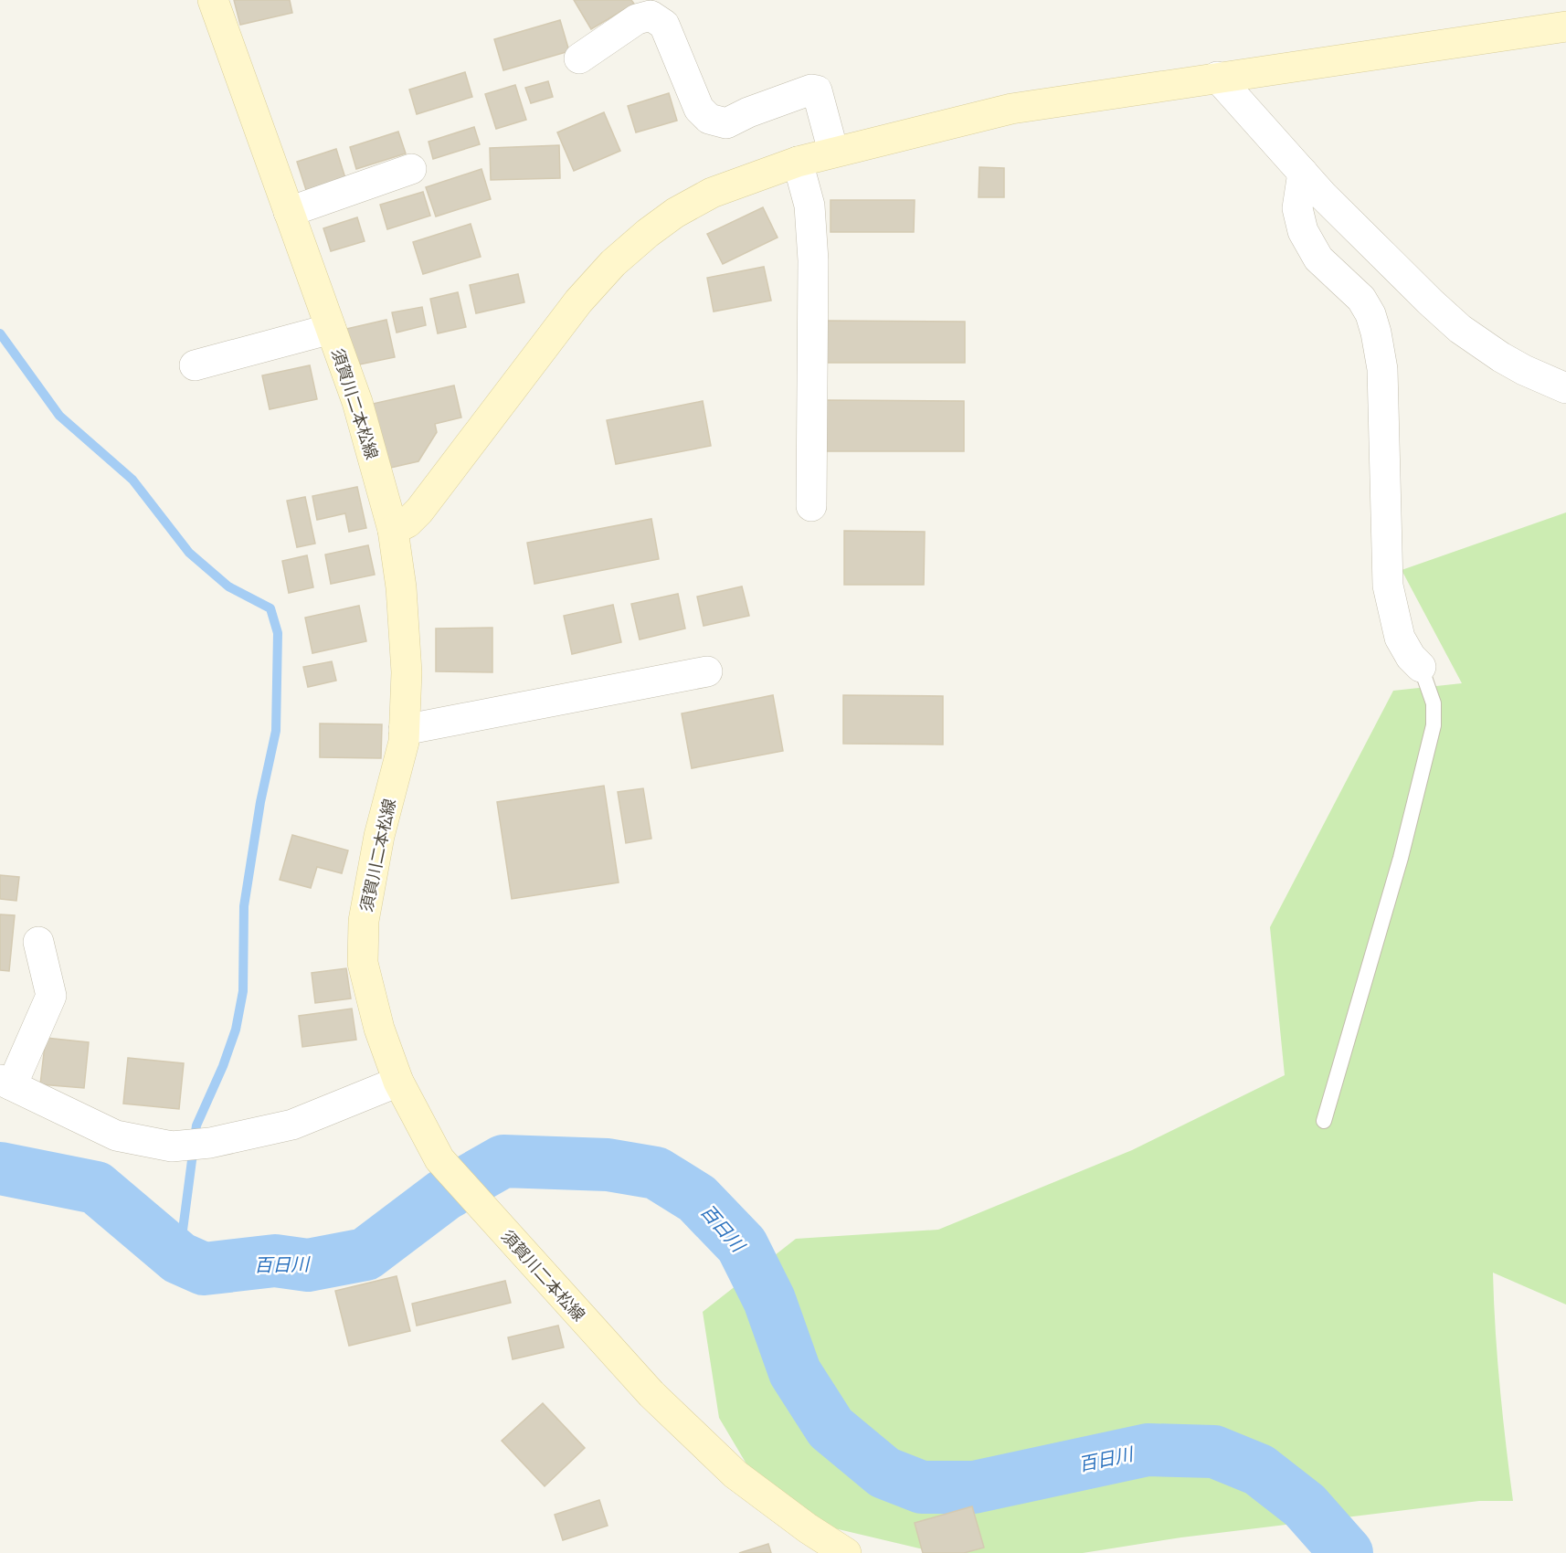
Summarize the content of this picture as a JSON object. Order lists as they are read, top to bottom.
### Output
{
  "streets": {
    "main road": ["須賀川二本松線"]
  },
  "water": ["百日川"]
}
